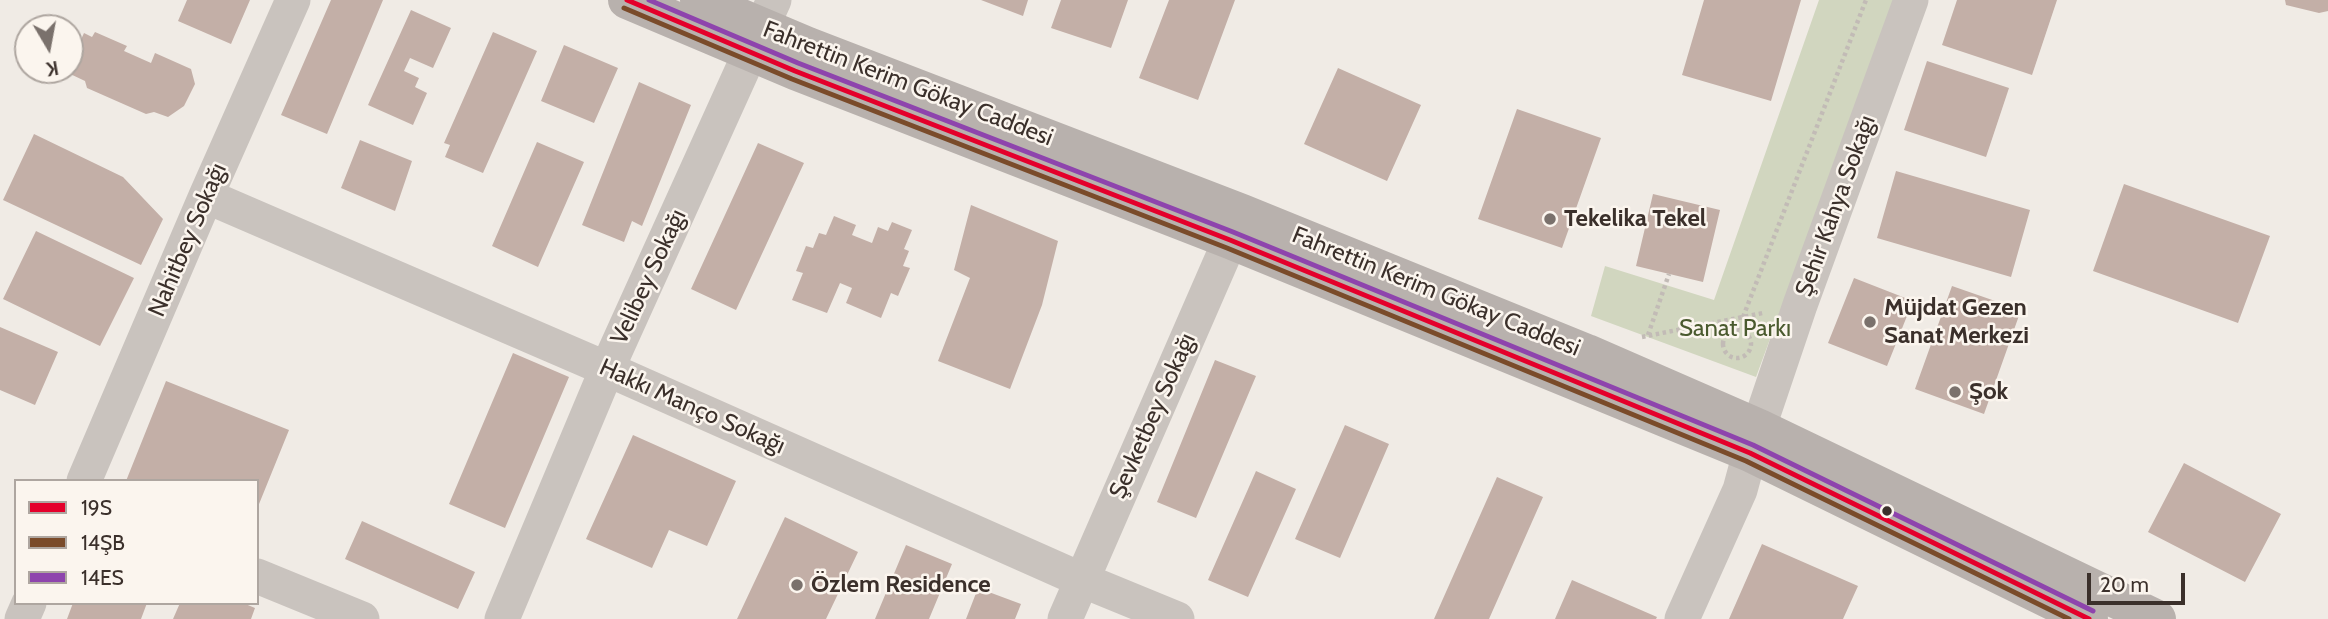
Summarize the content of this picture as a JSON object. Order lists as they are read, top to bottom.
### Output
{
  "streets": {
    "main road": ["Fahrettin Kerim Gökay Caddesi"],
    "street": [
      "Şehir Kahya Sokağı",
      "Nahitbey Sokağı",
      "Velibey Sokağı",
      "Hakkı Manço Sokağı",
      "Şevketbey Sokağı"
    ]
  },
  "crossings": [
    ["Fahrettin Kerim Gökay Caddesi", "Şehir Kahya Sokağı"],
    ["Fahrettin Kerim Gökay Caddesi", "Velibey Sokağı"],
    ["Fahrettin Kerim Gökay Caddesi", "Şevketbey Sokağı"],
    ["Nahitbey Sokağı", "Hakkı Manço Sokağı"],
    ["Velibey Sokağı", "Hakkı Manço Sokağı"],
    ["Hakkı Manço Sokağı", "Şevketbey Sokağı"]
  ],
  "parks": ["Sanat Parkı"],
  "places": [
    "Tekelika Tekel",
    "Müjdat Gezen Sanat Merkezi",
    "Şok",
    "Özlem Residence"
  ],
  "lines": ["transit line 19S", "transit line 14ES", "transit line 14ŞB"],
  "legend": ["19S", "14ŞB", "14ES"],
  "scale_bar": "20 m",
  "north": "bottom"
}
